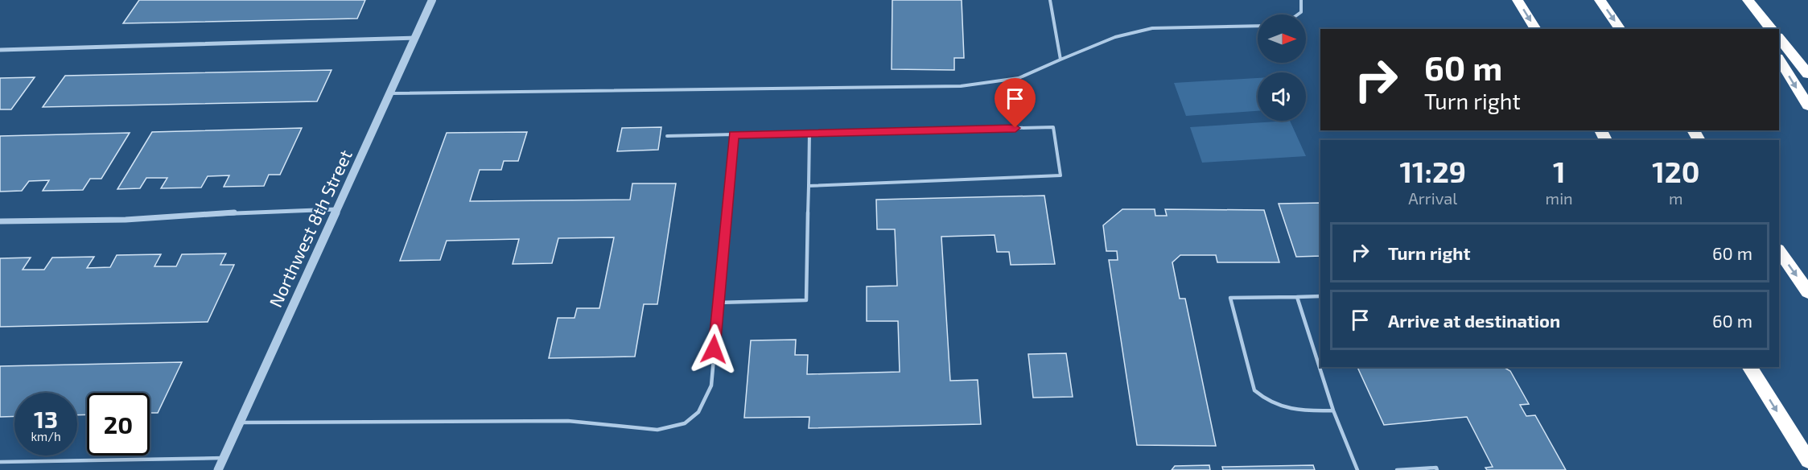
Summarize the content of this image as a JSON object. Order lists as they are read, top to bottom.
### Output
{
  "streets": {
    "street": ["Northwest 8th Street"]
  },
  "north": "right",
  "page": {
    "turn": ["60 m", "Turn right"],
    "eta": [
      "11:29",
      "Arrival",
      "1",
      "min",
      "120",
      "m"
    ],
    "list": [
      {
        "name": "Turn right",
        "value": "60 m"
      },
      {
        "name": "Arrive at destination",
        "value": "60 m"
      }
    ],
    "speed": "13 km/h",
    "limit": "20"
  }
}
